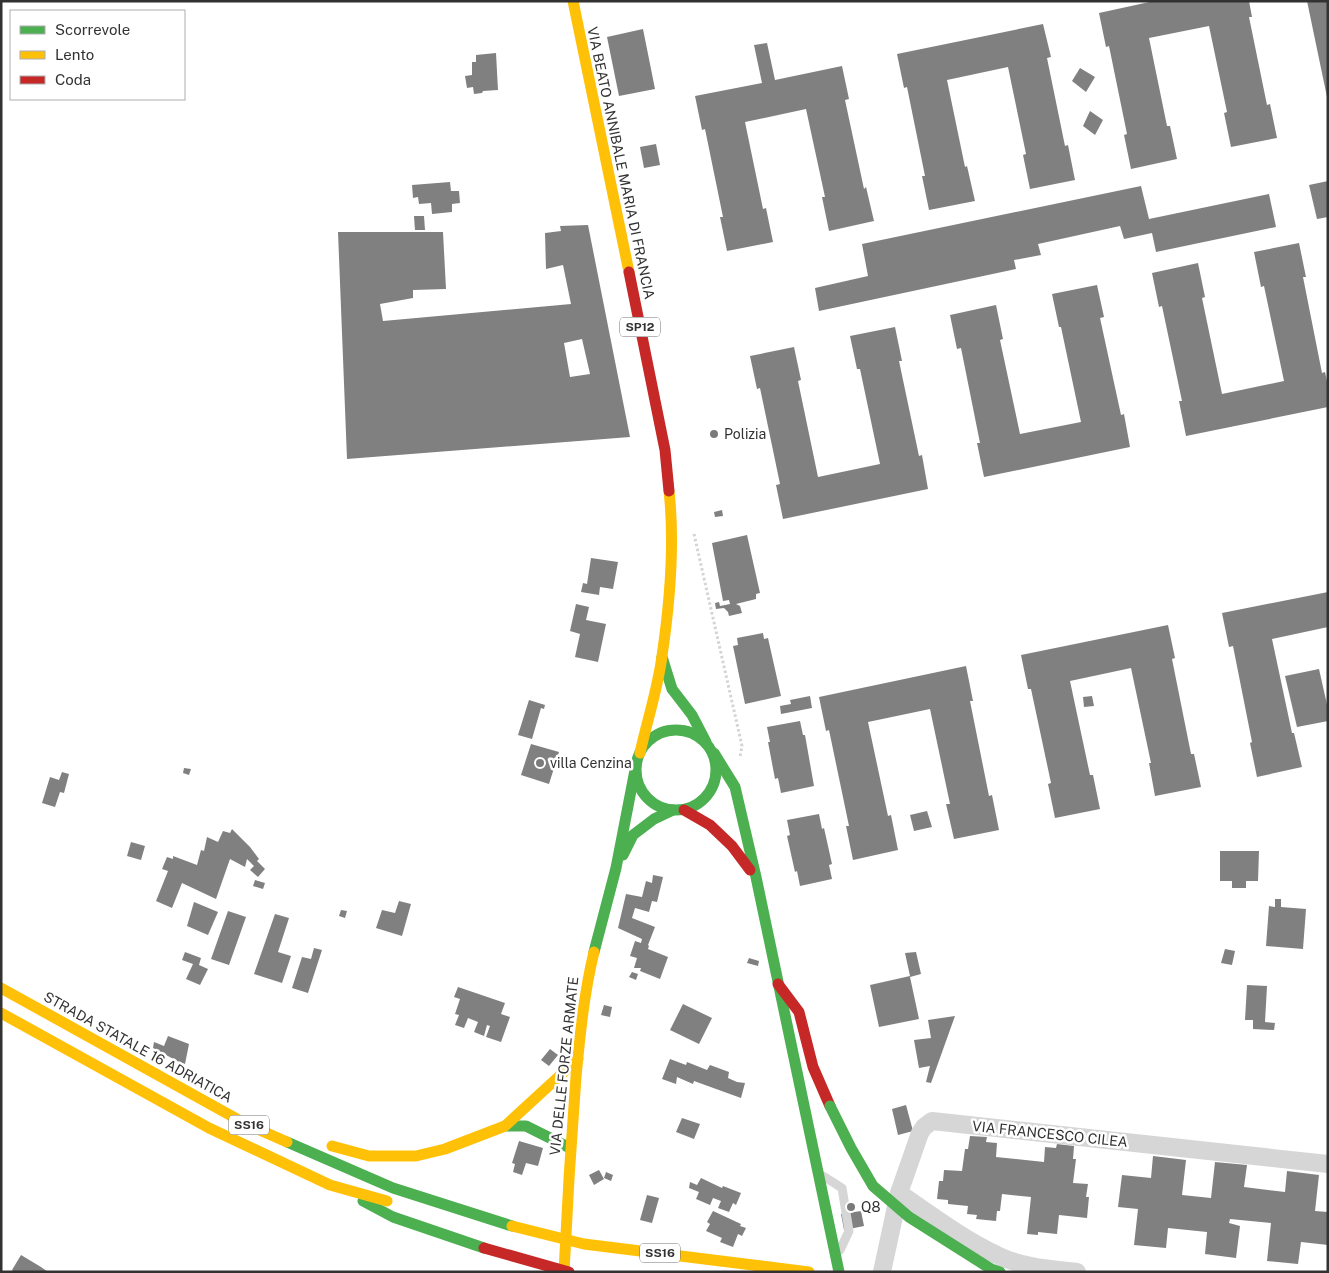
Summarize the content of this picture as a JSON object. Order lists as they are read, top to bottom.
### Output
{
  "streets": {
    "main road": [
      "VIA BEATO ANNIBALE MARIA DI FRANCIA",
      "SP12",
      "STRADA STATALE 16 ADRIATICA",
      "VIA DELLE FORZE ARMATE",
      "SS16"
    ],
    "street": ["VIA FRANCESCO CILEA"]
  },
  "crossings": [
    ["VIA BEATO ANNIBALE MARIA DI FRANCIA", "VIA DELLE FORZE ARMATE"],
    ["STRADA STATALE 16 ADRIATICA", "SS16"]
  ],
  "places": ["Polizia", "villa Cenzina", "Q8"],
  "legend": ["Scorrevole", "Lento", "Coda"]
}
